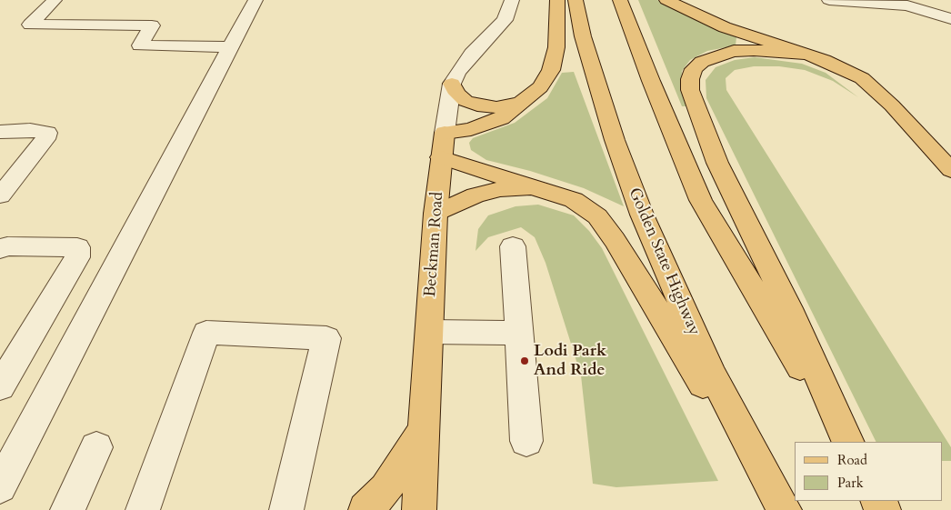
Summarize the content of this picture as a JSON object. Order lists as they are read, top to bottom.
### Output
{
  "streets": {
    "main road": ["Beckman Road", "Golden State Highway"]
  },
  "places": ["Lodi Park And Ride"],
  "legend": ["Road", "Park"]
}
